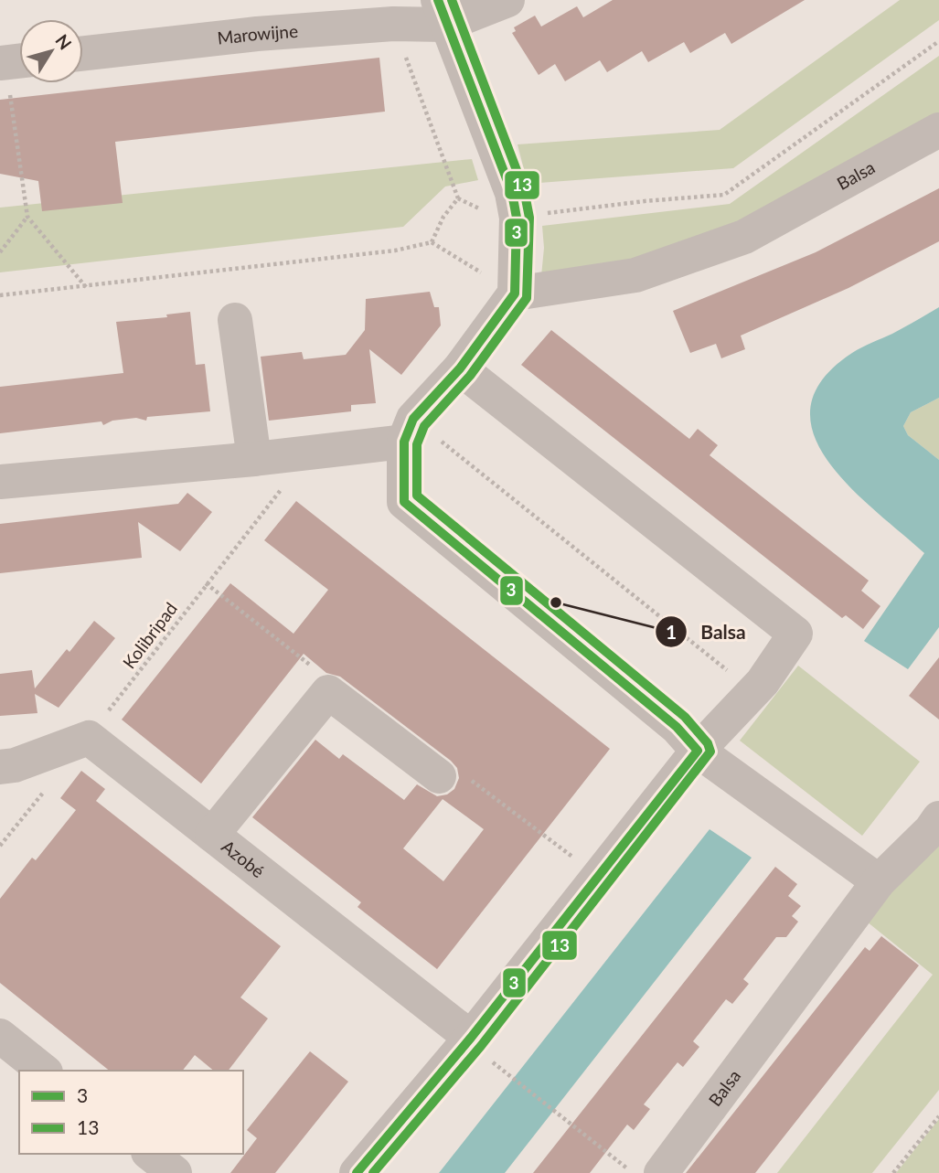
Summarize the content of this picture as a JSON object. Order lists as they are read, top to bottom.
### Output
{
  "streets": {
    "street": ["Marowijne", "Balsa", "Azobé"],
    "path": ["Kolibripad"]
  },
  "crossings": [
    ["Kolibripad", "Azobé"]
  ],
  "places": ["Balsa"],
  "lines": ["transit line 3", "transit line 13"],
  "legend": ["3", "13"],
  "north": "top right"
}
